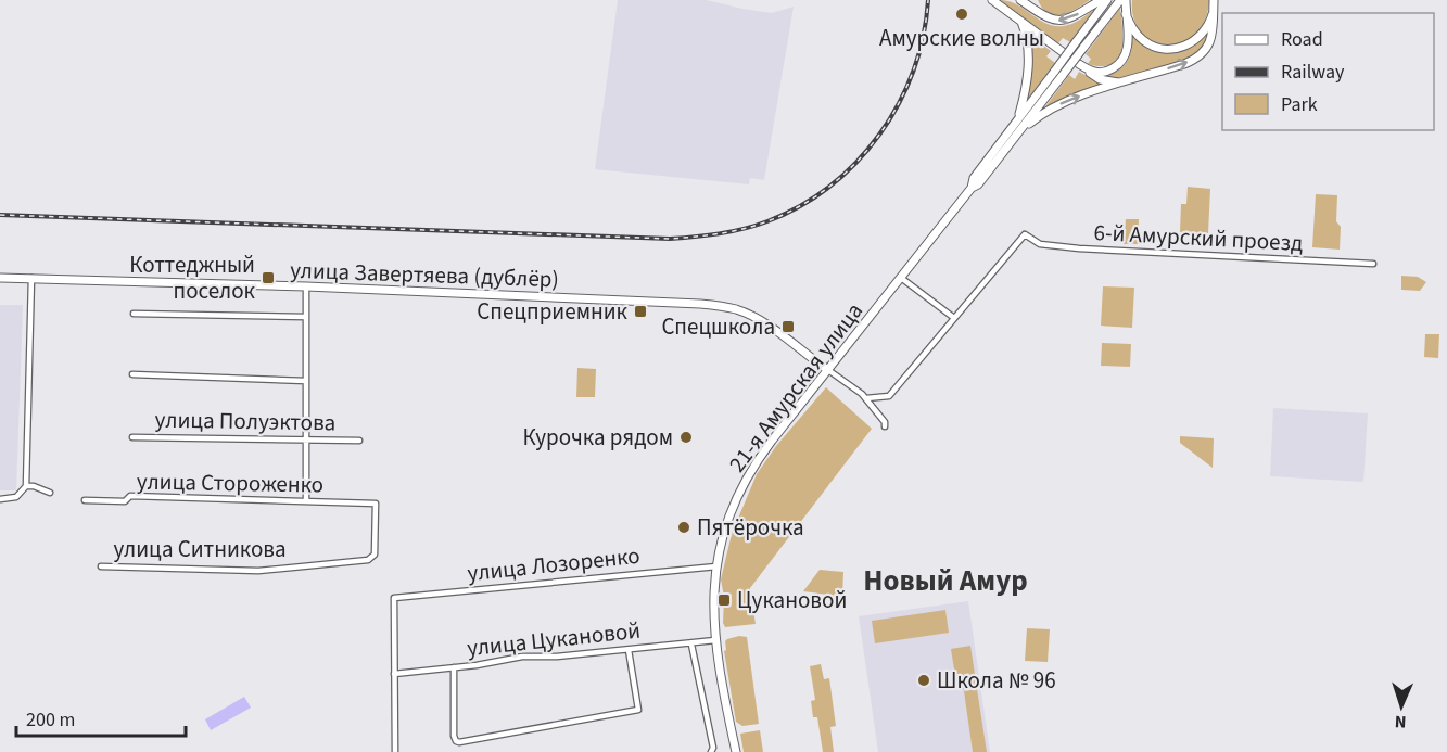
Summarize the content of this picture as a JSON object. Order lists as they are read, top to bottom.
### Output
{
  "streets": {
    "main road": ["улица Завертяева (дублёр)", "21-я Амурская улица"],
    "street": [
      "6-й Амурский проезд",
      "улица Полуэктова",
      "улица Стороженко",
      "улица Ситникова",
      "улица Лозоренко",
      "улица Цукановой"
    ]
  },
  "crossings": [
    ["улица Завертяева (дублёр)", "21-я Амурская улица"],
    ["21-я Амурская улица", "улица Лозоренко"],
    ["21-я Амурская улица", "улица Цукановой"],
    ["улица Стороженко", "улица Ситникова"],
    ["улица Лозоренко", "улица Цукановой"]
  ],
  "districts": ["Новый Амур"],
  "places": {
    "other": [
      "Амурские волны",
      "Курочка рядом",
      "Пятёрочка",
      "Школа № 96"
    ],
    "transit": [
      "Коттеджный поселок",
      "Спецприемник",
      "Спецшкола",
      "Цукановой"
    ]
  },
  "legend": ["Road", "Railway", "Park"],
  "scale_bar": "200 m",
  "north": "bottom"
}
